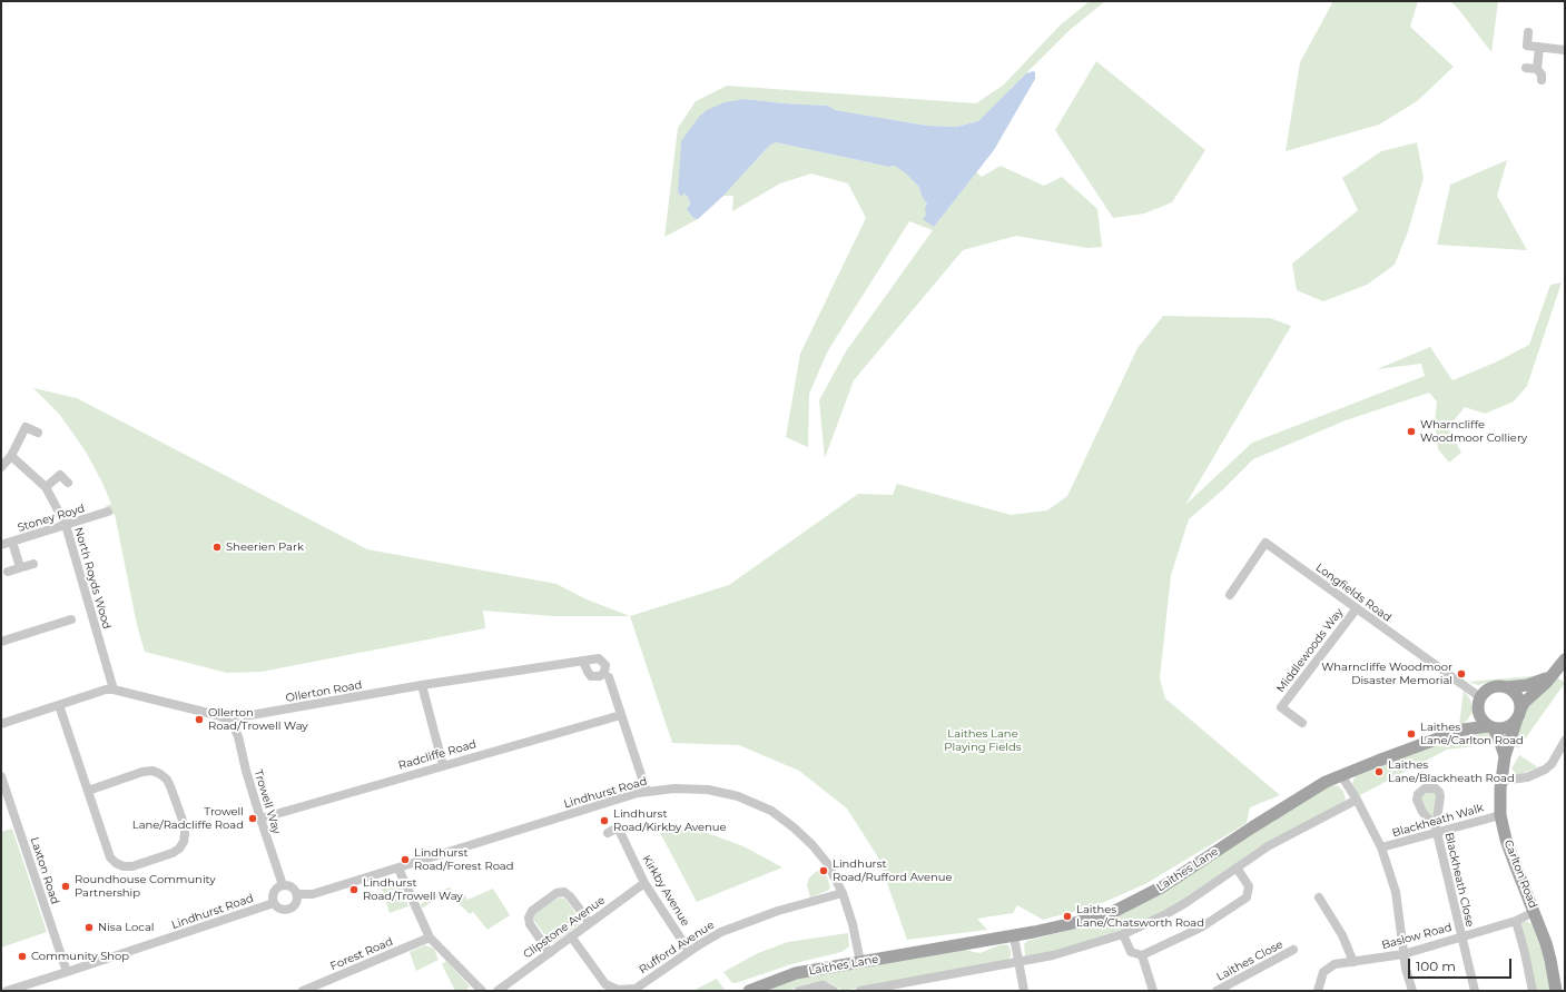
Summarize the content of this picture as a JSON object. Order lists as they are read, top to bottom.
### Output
{
  "streets": {
    "main road": ["Laithes Lane", "Carlton Road"],
    "street": [
      "Stoney Royd",
      "North Royds Wood",
      "Longfields Road",
      "Middlewoods Way",
      "Ollerton Road",
      "Radcliffe Road",
      "Lindhurst Road",
      "Trowell Way",
      "Blackheath Walk",
      "Laxton Road",
      "Blackheath Close",
      "Kirkby Avenue",
      "Clipstone Avenue",
      "Baslow Road",
      "Rufford Avenue",
      "Forest Road",
      "Laithes Close"
    ]
  },
  "crossings": [
    ["Stoney Royd", "North Royds Wood"],
    ["Longfields Road", "Middlewoods Way"],
    ["Longfields Road", "Laithes Lane"],
    ["Longfields Road", "Carlton Road"],
    ["Ollerton Road", "Trowell Way"],
    ["Radcliffe Road", "Trowell Way"],
    ["Lindhurst Road", "Trowell Way"],
    ["Lindhurst Road", "Laithes Lane"],
    ["Lindhurst Road", "Laxton Road"],
    ["Lindhurst Road", "Rufford Avenue"],
    ["Blackheath Walk", "Carlton Road"],
    ["Blackheath Walk", "Blackheath Close"],
    ["Laithes Lane", "Carlton Road"],
    ["Carlton Road", "Baslow Road"],
    ["Blackheath Close", "Baslow Road"],
    ["Kirkby Avenue", "Clipstone Avenue"],
    ["Kirkby Avenue", "Rufford Avenue"],
    ["Clipstone Avenue", "Rufford Avenue"]
  ],
  "parks": ["Laithes Lane Playing Fields"],
  "places": [
    "Wharncliffe Woodmoor Colliery",
    "Sheerien Park",
    "Wharncliffe Woodmoor Disaster Memorial",
    "Ollerton Road/Trowell Way",
    "Laithes Lane/Carlton Road",
    "Laithes Lane/Blackheath Road",
    "Trowell Lane/Radcliffe Road",
    "Lindhurst Road/Kirkby Avenue",
    "Lindhurst Road/Forest Road",
    "Lindhurst Road/Rufford Avenue",
    "Roundhouse Community Partnership",
    "Lindhurst Road/Trowell Way",
    "Laithes Lane/Chatsworth Road",
    "Nisa Local",
    "Community Shop"
  ],
  "scale_bar": "100 m"
}
